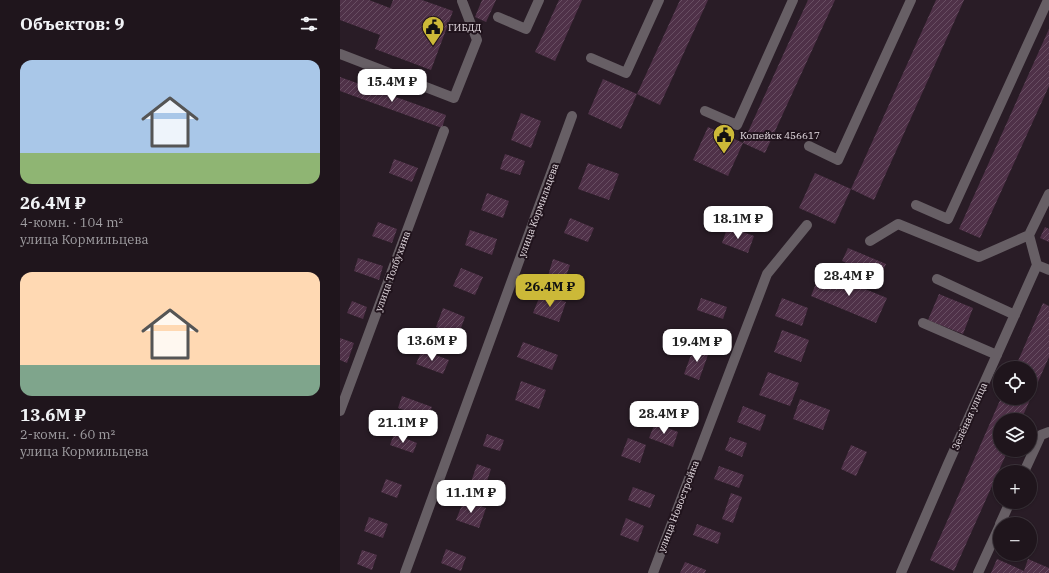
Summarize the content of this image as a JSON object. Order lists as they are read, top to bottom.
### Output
{
  "streets": {
    "street": [
      "улица Кормильцева",
      "улица Толбухина",
      "Зелёная улица",
      "улица Новостройка"
    ]
  },
  "places": {
    "public building": ["ГИБДД", "Копейск 456617"]
  },
  "page": {
    "heading": "Объектов: 9",
    "list": [
      {
        "name": "26.4M ₽",
        "note": "4-комн. · 104 m² · улица Кормильцева"
      },
      {
        "name": "13.6M ₽",
        "note": "2-комн. · 60 m² · улица Кормильцева"
      }
    ],
    "price": [
      "15.4M ₽",
      "18.1M ₽",
      "28.4M ₽",
      "26.4M ₽",
      "13.6M ₽",
      "19.4M ₽",
      "28.4M ₽",
      "21.1M ₽",
      "11.1M ₽"
    ],
    "map_buttons": ["+", "−"]
  }
}
